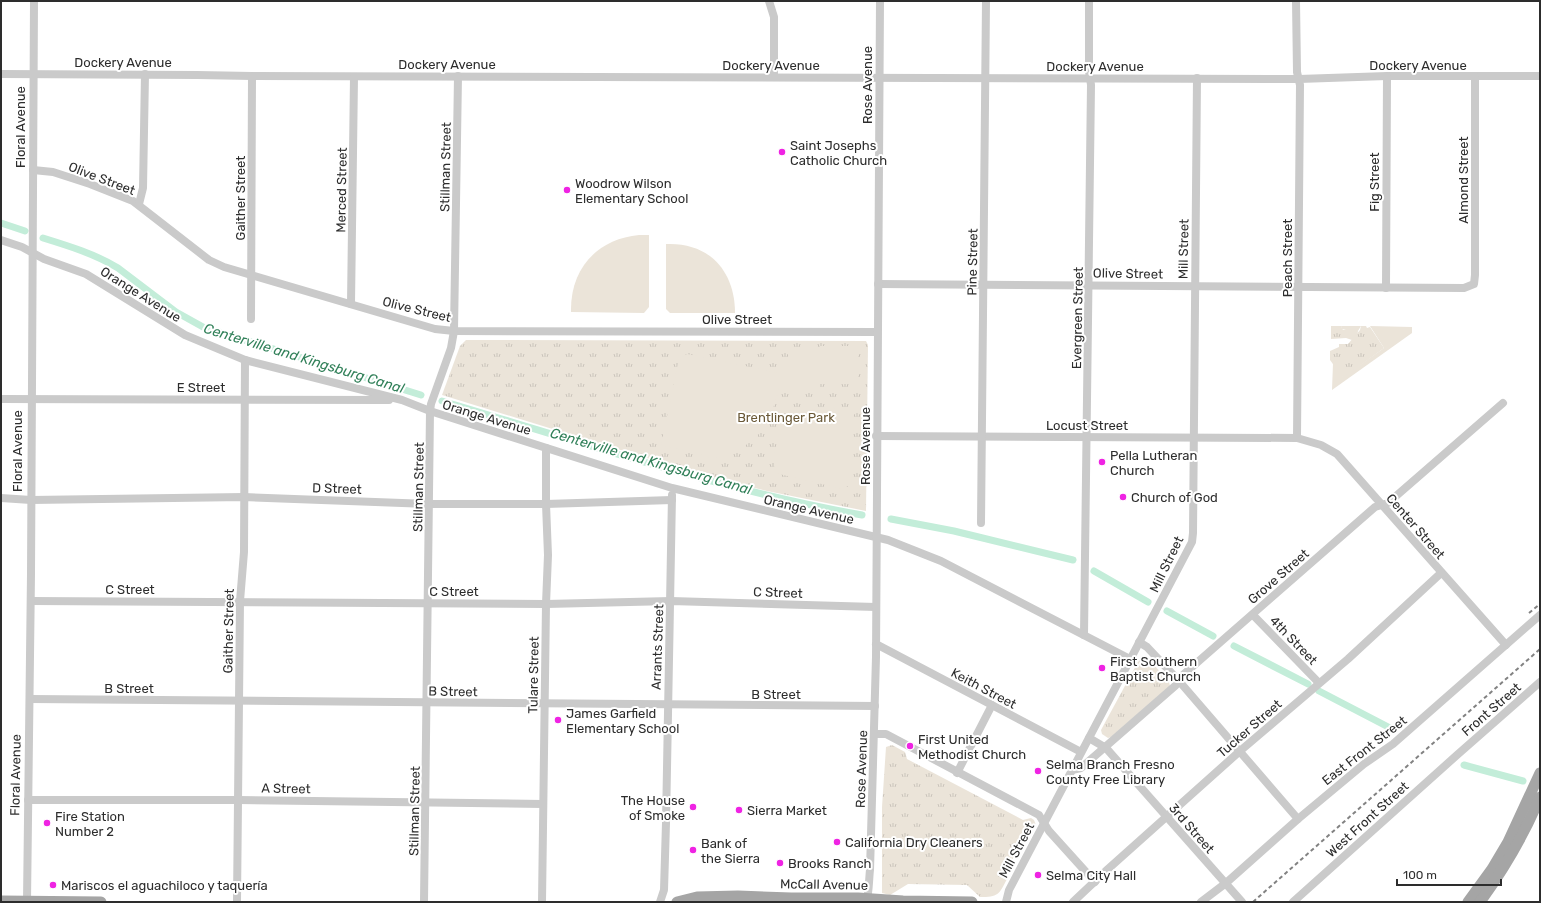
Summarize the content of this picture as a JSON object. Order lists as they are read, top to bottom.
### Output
{
  "streets": {
    "main road": ["McCall Avenue"],
    "street": [
      "Dockery Avenue",
      "Rose Avenue",
      "Floral Avenue",
      "Stillman Street",
      "Olive Street",
      "Almond Street",
      "Fig Street",
      "Merced Street",
      "Gaither Street",
      "Mill Street",
      "Peach Street",
      "Pine Street",
      "Orange Avenue",
      "Evergreen Street",
      "E Street",
      "Locust Street",
      "D Street",
      "Center Street",
      "Grove Street",
      "C Street",
      "4th Street",
      "Arrants Street",
      "Tulare Street",
      "B Street",
      "Keith Street",
      "Front Street",
      "Tucker Street",
      "East Front Street",
      "A Street",
      "West Front Street",
      "3rd Street"
    ]
  },
  "crossings": [
    ["Dockery Avenue", "Rose Avenue"],
    ["Dockery Avenue", "Floral Avenue"],
    ["Dockery Avenue", "Stillman Street"],
    ["Dockery Avenue", "Almond Street"],
    ["Dockery Avenue", "Fig Street"],
    ["Dockery Avenue", "Merced Street"],
    ["Dockery Avenue", "Gaither Street"],
    ["Dockery Avenue", "Mill Street"],
    ["Dockery Avenue", "Peach Street"],
    ["Dockery Avenue", "Pine Street"],
    ["Dockery Avenue", "Evergreen Street"],
    ["Rose Avenue", "Olive Street"],
    ["Rose Avenue", "Orange Avenue"],
    ["Rose Avenue", "Locust Street"],
    ["Rose Avenue", "C Street"],
    ["Rose Avenue", "B Street"],
    ["Rose Avenue", "Keith Street"],
    ["Rose Avenue", "McCall Avenue"],
    ["Floral Avenue", "Olive Street"],
    ["Floral Avenue", "Orange Avenue"],
    ["Floral Avenue", "E Street"],
    ["Floral Avenue", "D Street"],
    ["Floral Avenue", "C Street"],
    ["Floral Avenue", "B Street"],
    ["Floral Avenue", "A Street"],
    ["Stillman Street", "Olive Street"],
    ["Stillman Street", "Orange Avenue"],
    ["Stillman Street", "D Street"],
    ["Stillman Street", "C Street"],
    ["Stillman Street", "B Street"],
    ["Stillman Street", "A Street"],
    ["Olive Street", "Almond Street"],
    ["Olive Street", "Fig Street"],
    ["Olive Street", "Merced Street"],
    ["Olive Street", "Gaither Street"],
    ["Olive Street", "Mill Street"],
    ["Olive Street", "Peach Street"],
    ["Olive Street", "Pine Street"],
    ["Olive Street", "Evergreen Street"],
    ["Gaither Street", "Orange Avenue"],
    ["Gaither Street", "E Street"],
    ["Gaither Street", "D Street"],
    ["Gaither Street", "C Street"],
    ["Gaither Street", "B Street"],
    ["Gaither Street", "A Street"],
    ["Mill Street", "Orange Avenue"],
    ["Mill Street", "Locust Street"],
    ["Mill Street", "Grove Street"],
    ["Mill Street", "Keith Street"],
    ["Mill Street", "3rd Street"],
    ["Peach Street", "Locust Street"],
    ["Peach Street", "Center Street"],
    ["Pine Street", "Locust Street"],
    ["Orange Avenue", "Evergreen Street"],
    ["Orange Avenue", "E Street"],
    ["Orange Avenue", "Arrants Street"],
    ["Orange Avenue", "Tulare Street"],
    ["Evergreen Street", "Locust Street"],
    ["Locust Street", "Center Street"],
    ["D Street", "Arrants Street"],
    ["D Street", "Tulare Street"],
    ["Center Street", "Grove Street"],
    ["Center Street", "Tucker Street"],
    ["Center Street", "East Front Street"],
    ["Grove Street", "4th Street"],
    ["Grove Street", "3rd Street"],
    ["C Street", "Arrants Street"],
    ["C Street", "Tulare Street"],
    ["4th Street", "Tucker Street"],
    ["Arrants Street", "B Street"],
    ["Tulare Street", "B Street"],
    ["Tulare Street", "A Street"],
    ["Front Street", "West Front Street"],
    ["Tucker Street", "3rd Street"],
    ["East Front Street", "3rd Street"]
  ],
  "water": ["Centerville and Kingsburg Canal"],
  "parks": ["Brentlinger Park"],
  "places": [
    "Saint Josephs Catholic Church",
    "Woodrow Wilson Elementary School",
    "Pella Lutheran Church",
    "Church of God",
    "First Southern Baptist Church",
    "James Garfield Elementary School",
    "First United Methodist Church",
    "Selma Branch Fresno County Free Library",
    "The House of Smoke",
    "Sierra Market",
    "Fire Station Number 2",
    "California Dry Cleaners",
    "Bank of the Sierra",
    "Brooks Ranch",
    "Selma City Hall",
    "Mariscos el aguachiloco y taquería"
  ],
  "scale_bar": "100 m"
}
